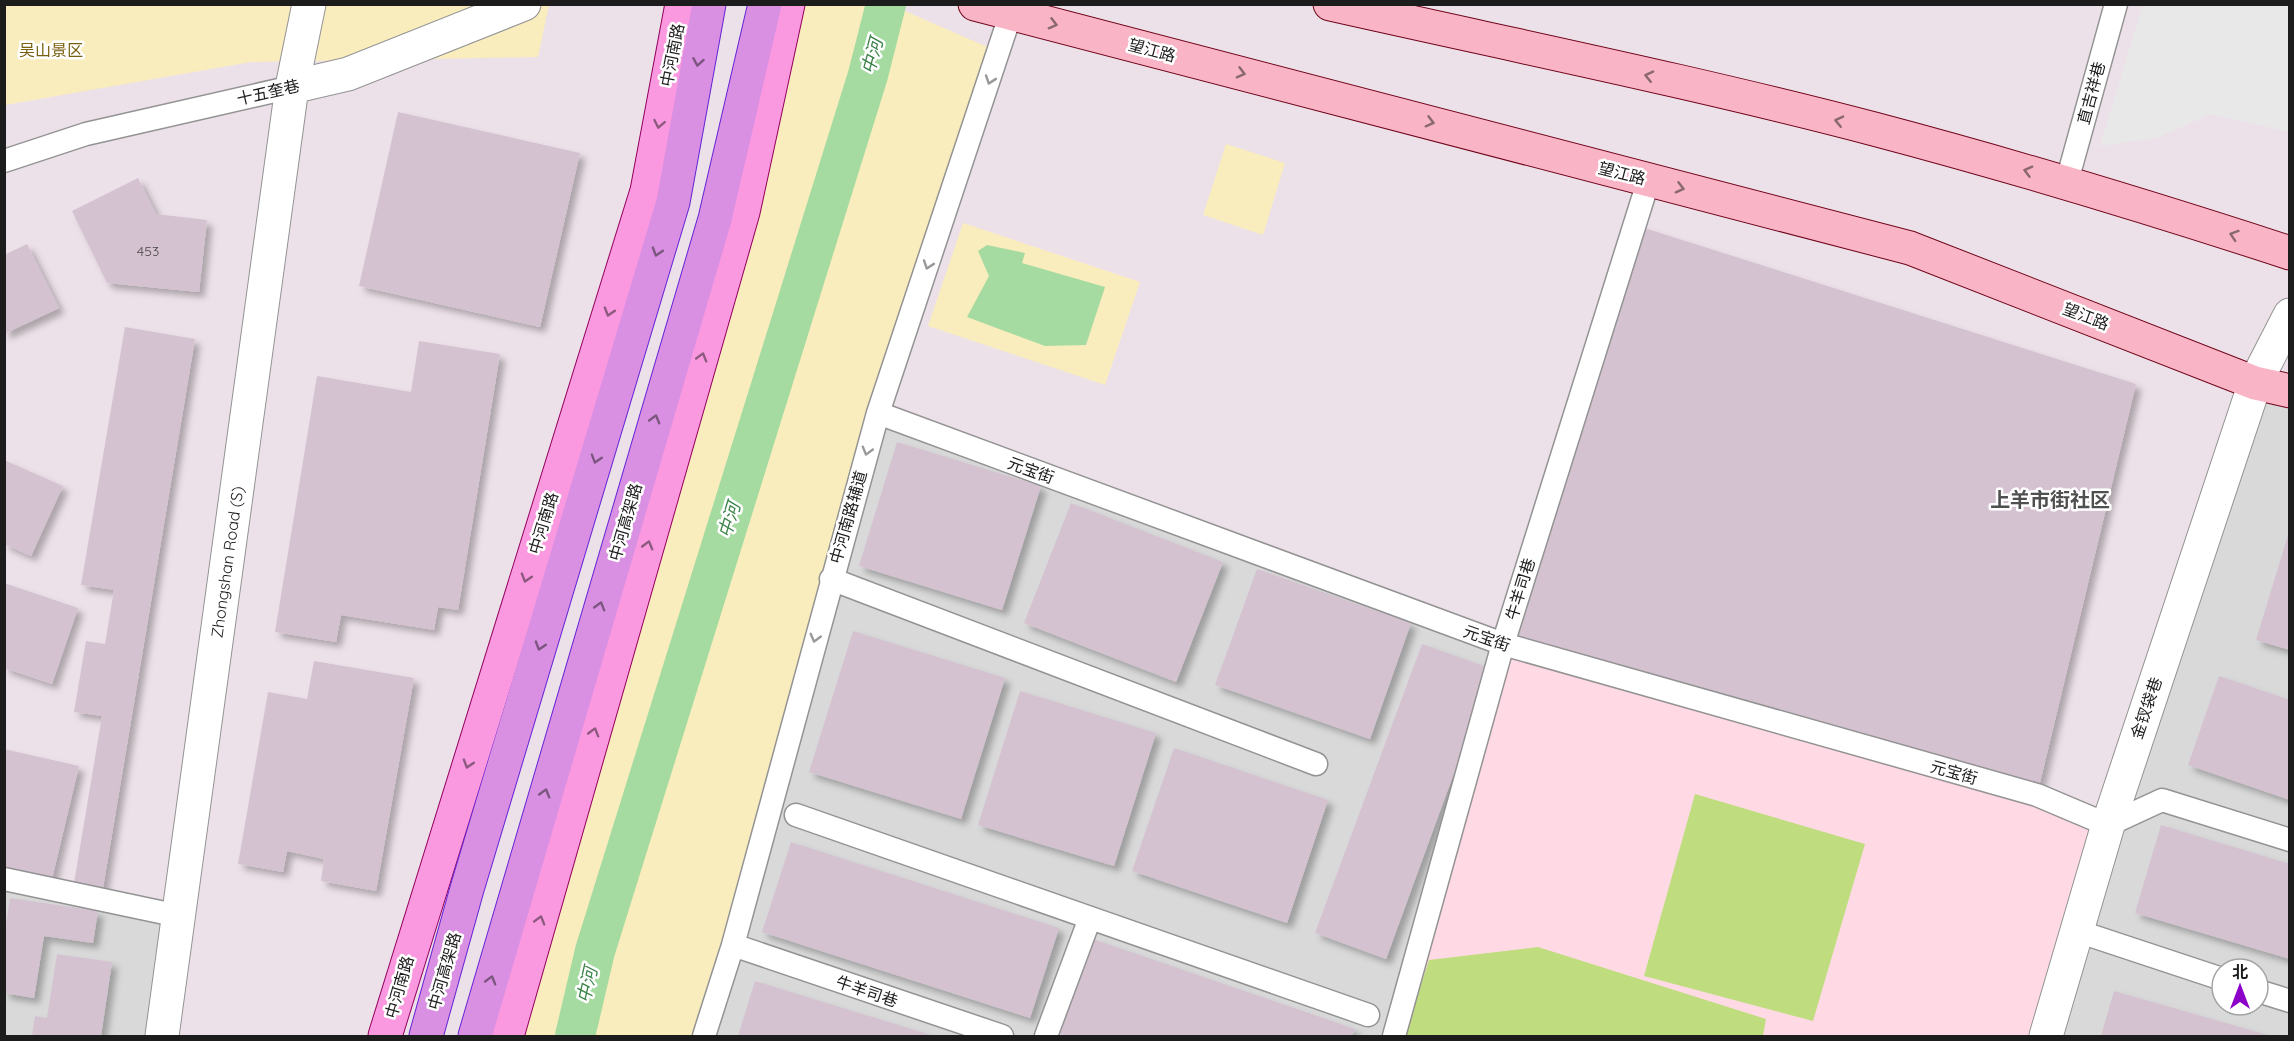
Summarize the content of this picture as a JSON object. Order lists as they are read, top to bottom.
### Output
{
  "streets": {
    "highway": ["中河高架路"],
    "main road": ["望江路", "中河南路"],
    "street": ["十五奎巷", "Zhongshan Road (S)", "金钗袋巷"],
    "lane": [
      "直吉祥巷",
      "元宝街",
      "中河南路辅道",
      "牛羊司巷"
    ]
  },
  "crossings": [
    ["望江路", "中河南路辅道"],
    ["望江路", "牛羊司巷"],
    ["望江路", "金钗袋巷"],
    ["十五奎巷", "Zhongshan Road (S)"],
    ["元宝街", "中河南路辅道"],
    ["元宝街", "牛羊司巷"],
    ["元宝街", "金钗袋巷"],
    ["中河南路辅道", "牛羊司巷"]
  ],
  "one_way": ["中河南路辅道"],
  "districts": ["上羊市街社区"],
  "water": ["中河"],
  "parks": ["吴山景区"],
  "house_numbers": ["453"],
  "north": "top"
}
